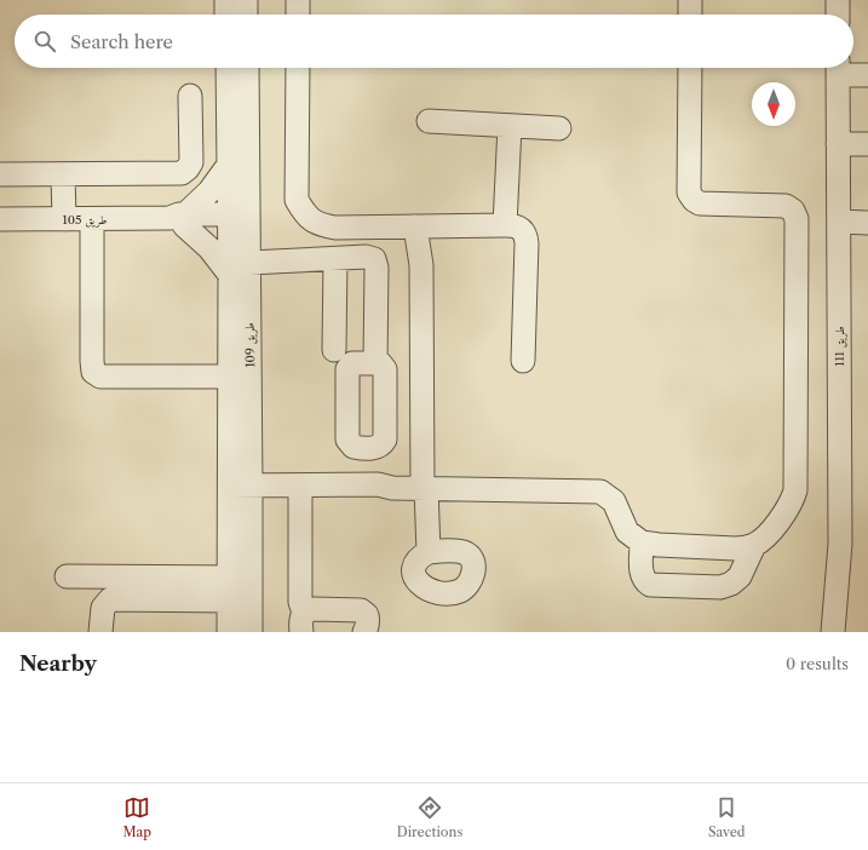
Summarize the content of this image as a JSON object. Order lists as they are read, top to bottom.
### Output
{
  "streets": {
    "street": ["طريق 105", "طريق 109", "طريق 111"]
  },
  "crossings": [
    ["طريق 105", "طريق 109"]
  ],
  "north": "bottom",
  "page": {
    "search": "Search here",
    "heading": ["Nearby", "0 results"],
    "nav": ["Map", "Directions", "Saved"]
  }
}
